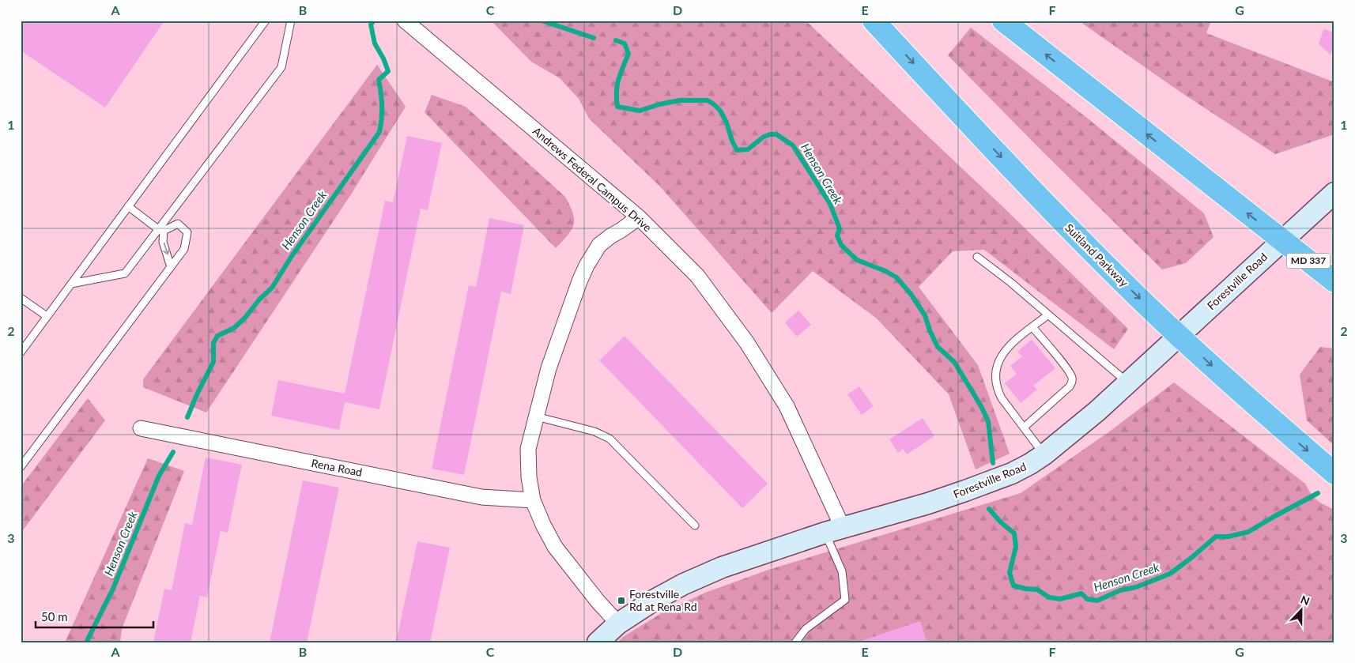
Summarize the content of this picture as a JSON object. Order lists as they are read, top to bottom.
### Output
{
  "streets": {
    "highway": ["Suitland Parkway", "MD 337"],
    "main road": ["Forestville Road"],
    "street": ["Andrews Federal Campus Drive", "Rena Road"]
  },
  "crossings": [
    ["Andrews Federal Campus Drive", "Forestville Road"],
    ["Suitland Parkway", "Forestville Road"],
    ["MD 337", "Forestville Road"]
  ],
  "water": ["Henson Creek"],
  "places": {
    "transit": ["Forestville Rd at Rena Rd"]
  },
  "scale_bar": "50 m",
  "north": "top",
  "grid": {
    "columns": [
      "A",
      "B",
      "C",
      "D",
      "E",
      "F",
      "G"
    ],
    "rows": ["1", "2", "3"]
  }
}
